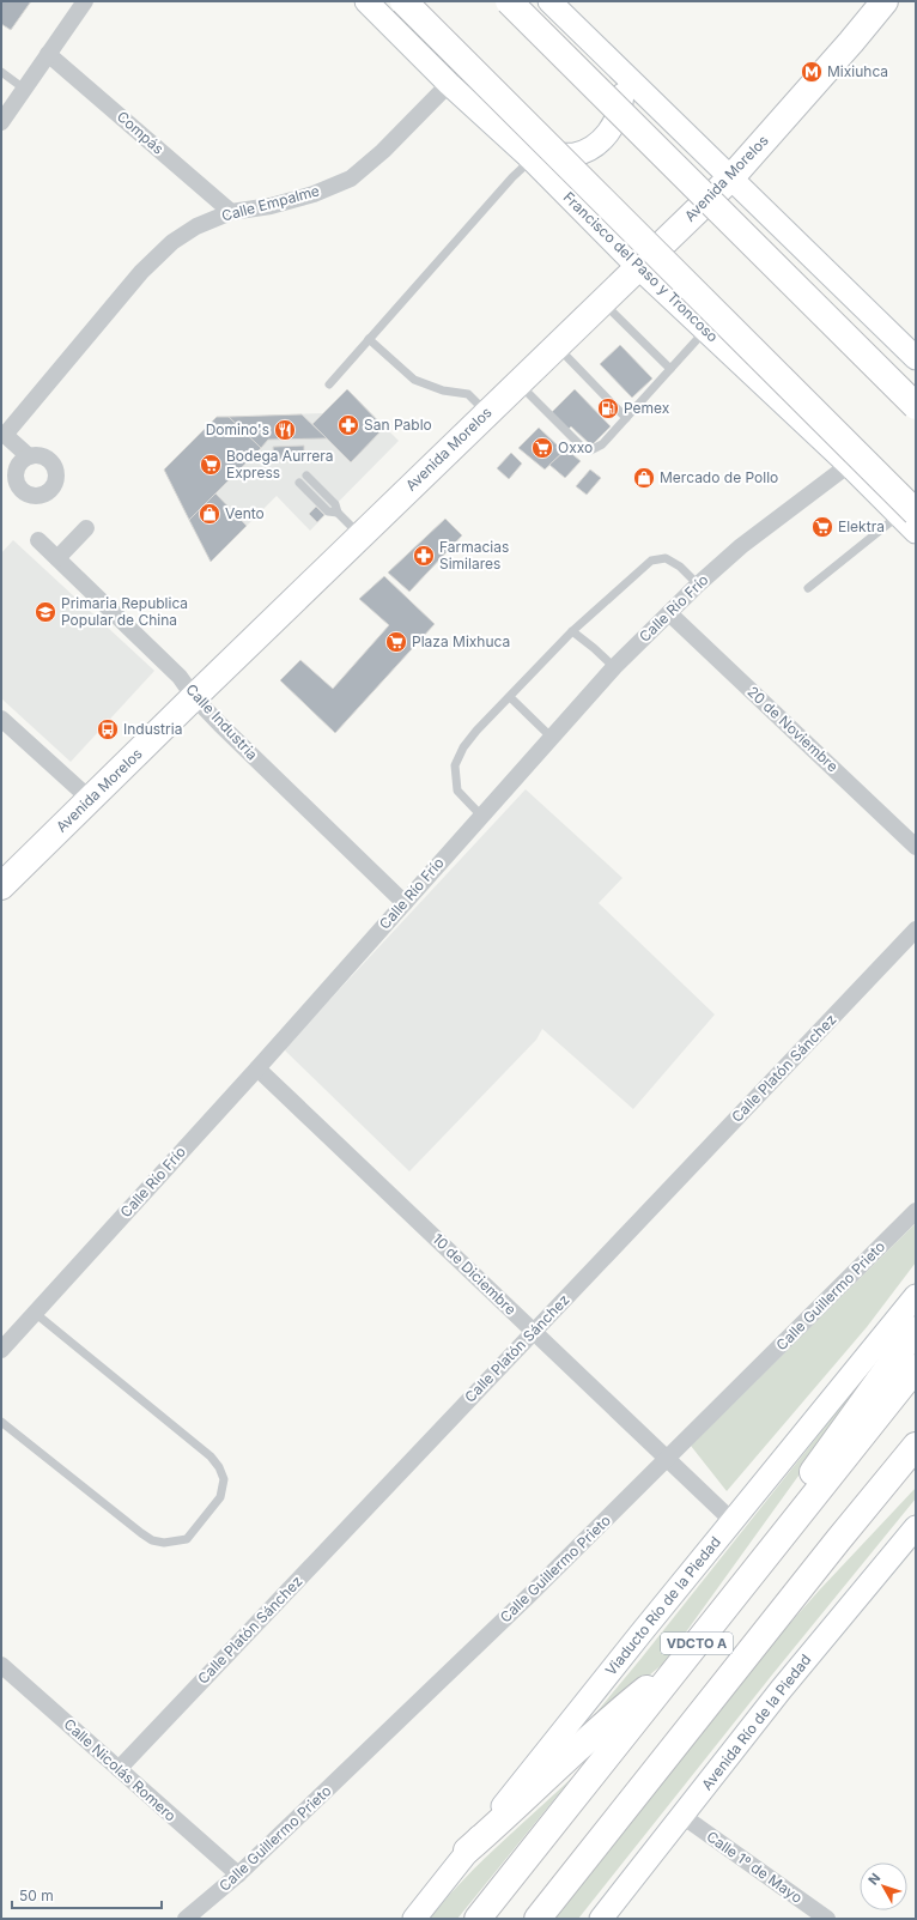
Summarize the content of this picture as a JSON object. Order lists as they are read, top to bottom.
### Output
{
  "streets": {
    "main road": [
      "Avenida Morelos",
      "Francisco del Paso y Troncoso",
      "Viaducto Río de la Piedad",
      "VDCTO A",
      "Avenida Río de la Piedad"
    ],
    "street": [
      "Compás",
      "Calle Empalme",
      "Calle Río Frío",
      "Calle Industria",
      "20 de Noviembre",
      "Calle Platón Sánchez",
      "10 de Diciembre",
      "Calle Guillermo Prieto",
      "Calle Nicolás Romero",
      "Calle 1º de Mayo"
    ]
  },
  "crossings": [
    ["Compás", "Calle Empalme"],
    ["Avenida Morelos", "Francisco del Paso y Troncoso"],
    ["Avenida Morelos", "Calle Industria"],
    ["Calle Empalme", "Francisco del Paso y Troncoso"],
    ["Francisco del Paso y Troncoso", "Calle Río Frío"],
    ["Calle Río Frío", "Calle Industria"],
    ["Calle Río Frío", "20 de Noviembre"],
    ["Calle Río Frío", "10 de Diciembre"],
    ["Calle Platón Sánchez", "10 de Diciembre"],
    ["Calle Platón Sánchez", "Calle Nicolás Romero"],
    ["10 de Diciembre", "Calle Guillermo Prieto"],
    ["10 de Diciembre", "Viaducto Río de la Piedad"],
    ["Calle Guillermo Prieto", "Calle Nicolás Romero"],
    ["Avenida Río de la Piedad", "Calle 1º de Mayo"]
  ],
  "places": {
    "metro station": ["Mixiuhca"],
    "fuel station": ["Pemex"],
    "pharmacy": ["San Pablo", "Farmacias Similares"],
    "restaurant": ["Domino's"],
    "supermarket": [
      "Oxxo",
      "Bodega Aurrera Express",
      "Elektra",
      "Plaza Mixhuca"
    ],
    "shop": ["Mercado de Pollo", "Vento"],
    "school or university": ["Primaria Republica Popular de China"],
    "bus stop": ["Industria"]
  },
  "scale_bar": "50 m",
  "north": "top left"
}
